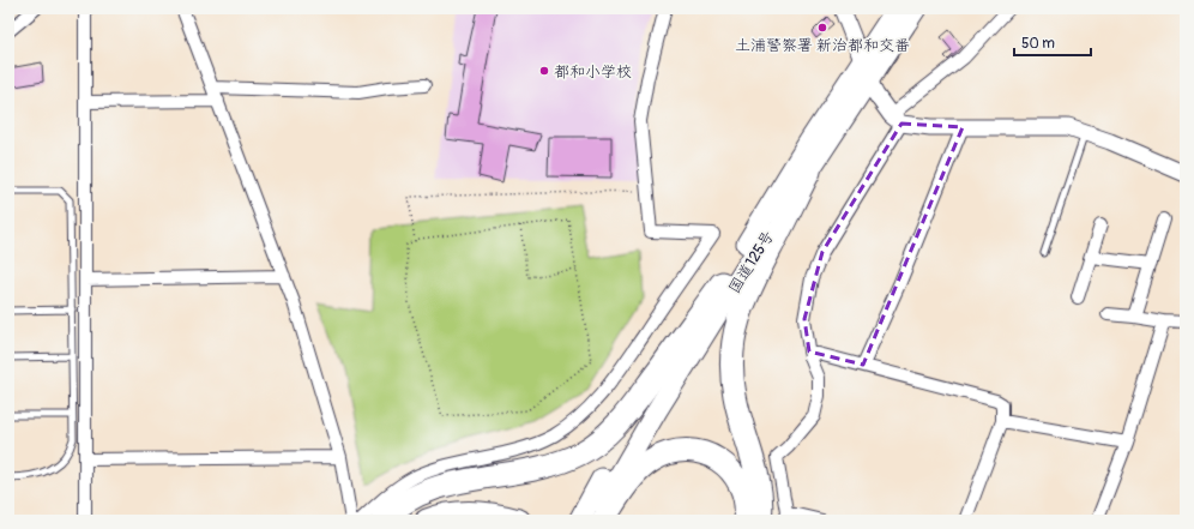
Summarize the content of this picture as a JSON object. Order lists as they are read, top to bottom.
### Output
{
  "streets": {
    "highway": ["国道125号"]
  },
  "places": ["土浦警察署 新治都和交番", "都和小学校"],
  "scale_bar": "50 m"
}
